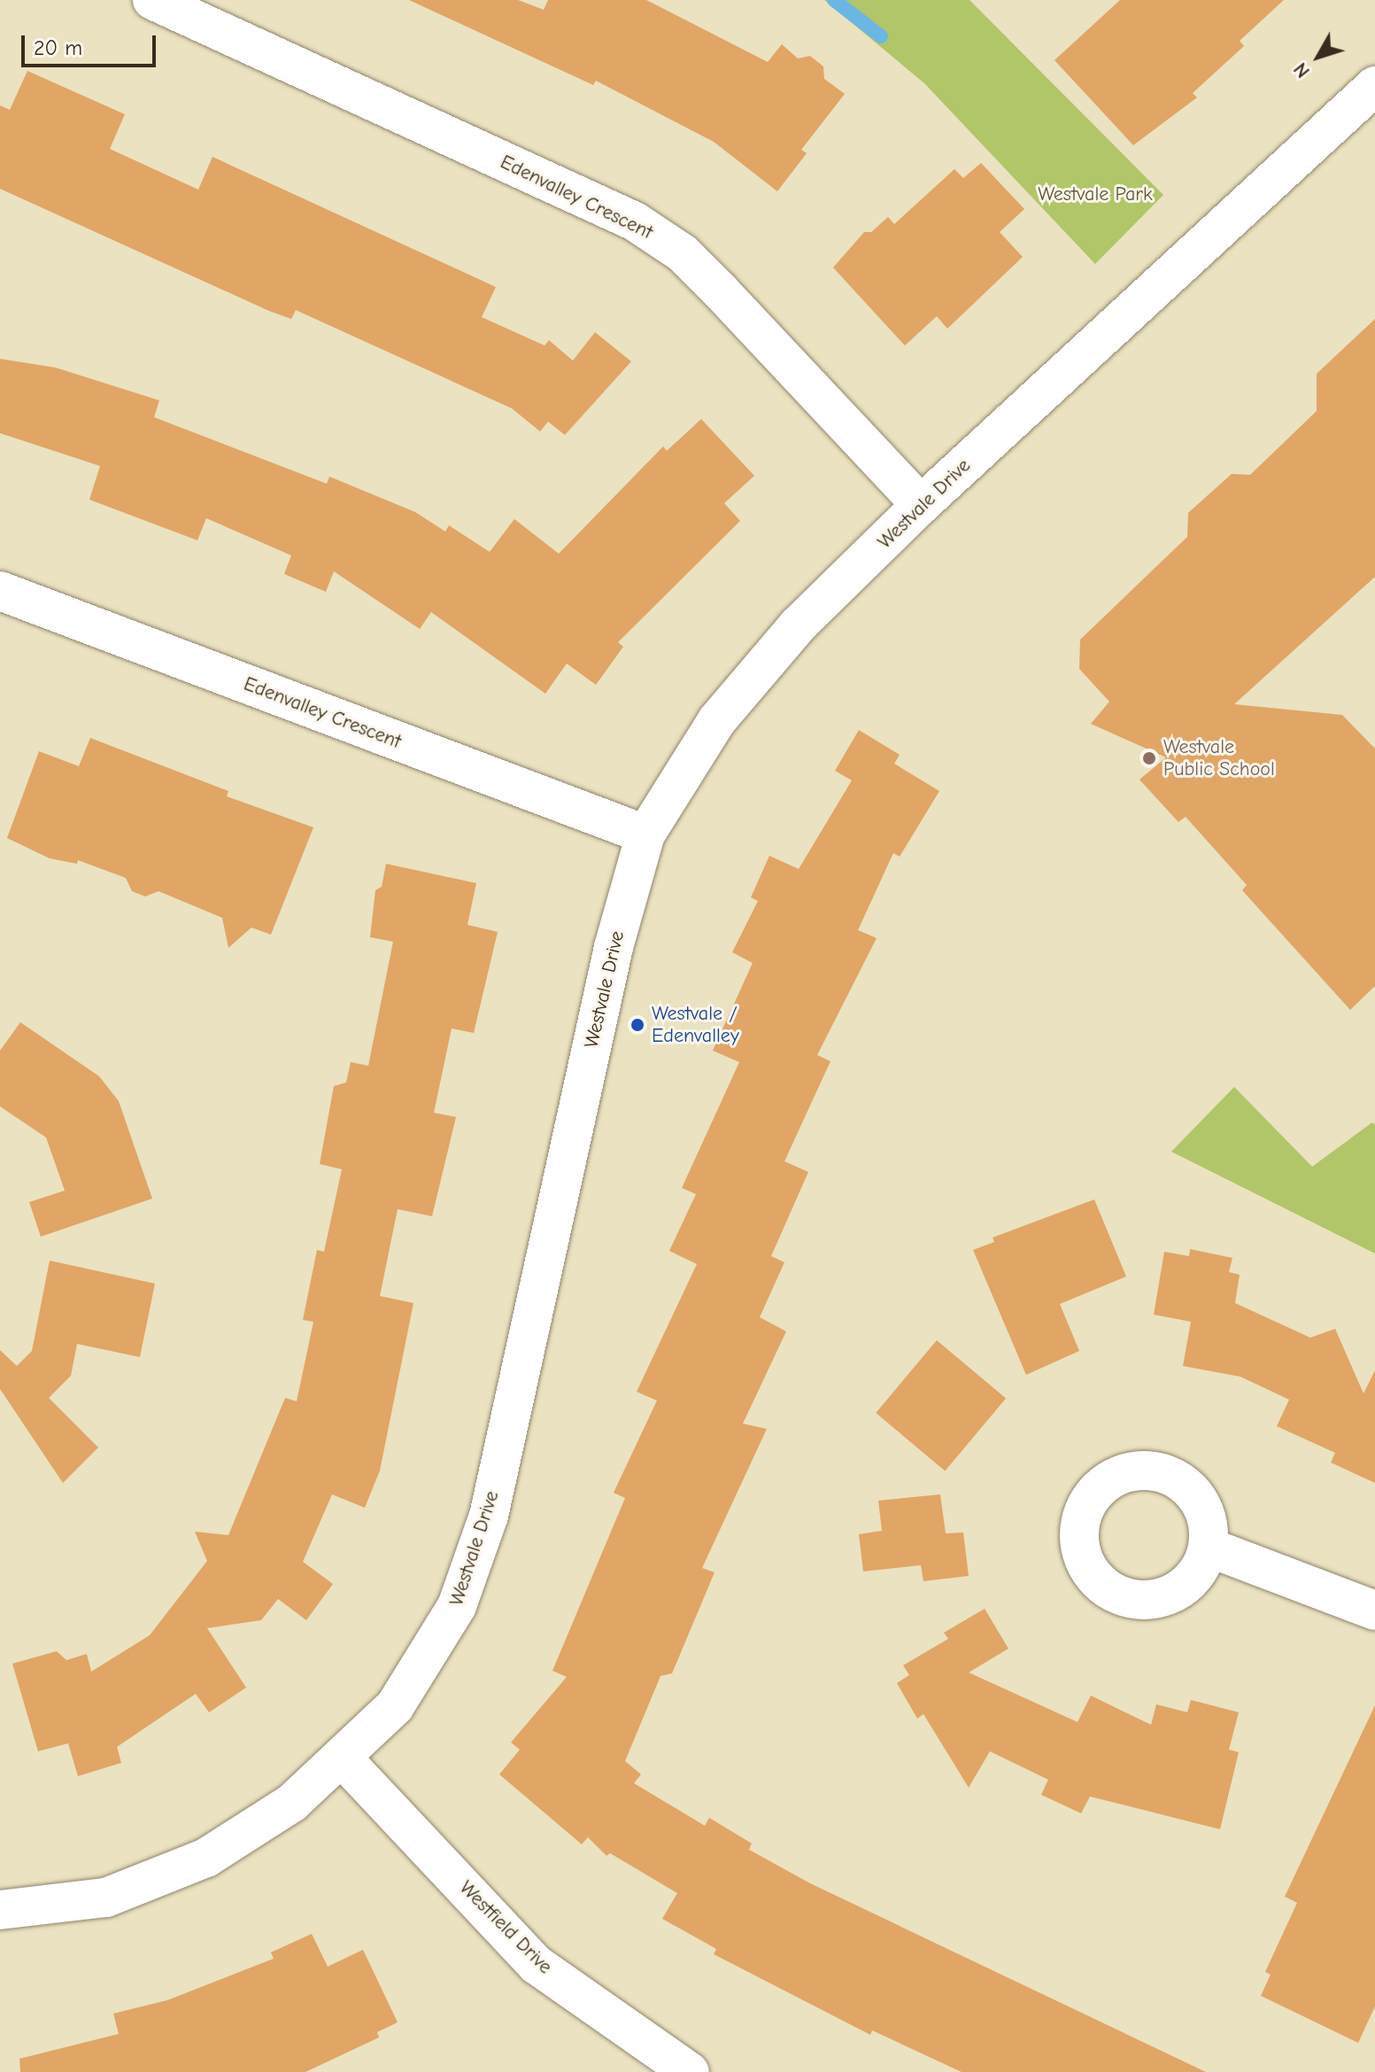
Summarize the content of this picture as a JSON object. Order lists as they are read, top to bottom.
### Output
{
  "streets": {
    "street": ["Edenvalley Crescent", "Westvale Drive", "Westfield Drive"]
  },
  "crossings": [
    ["Edenvalley Crescent", "Westvale Drive"],
    ["Westvale Drive", "Westfield Drive"]
  ],
  "parks": ["Westvale Park"],
  "places": ["Westvale Public School", "Westvale / Edenvalley"],
  "scale_bar": "20 m",
  "north": "bottom left"
}
